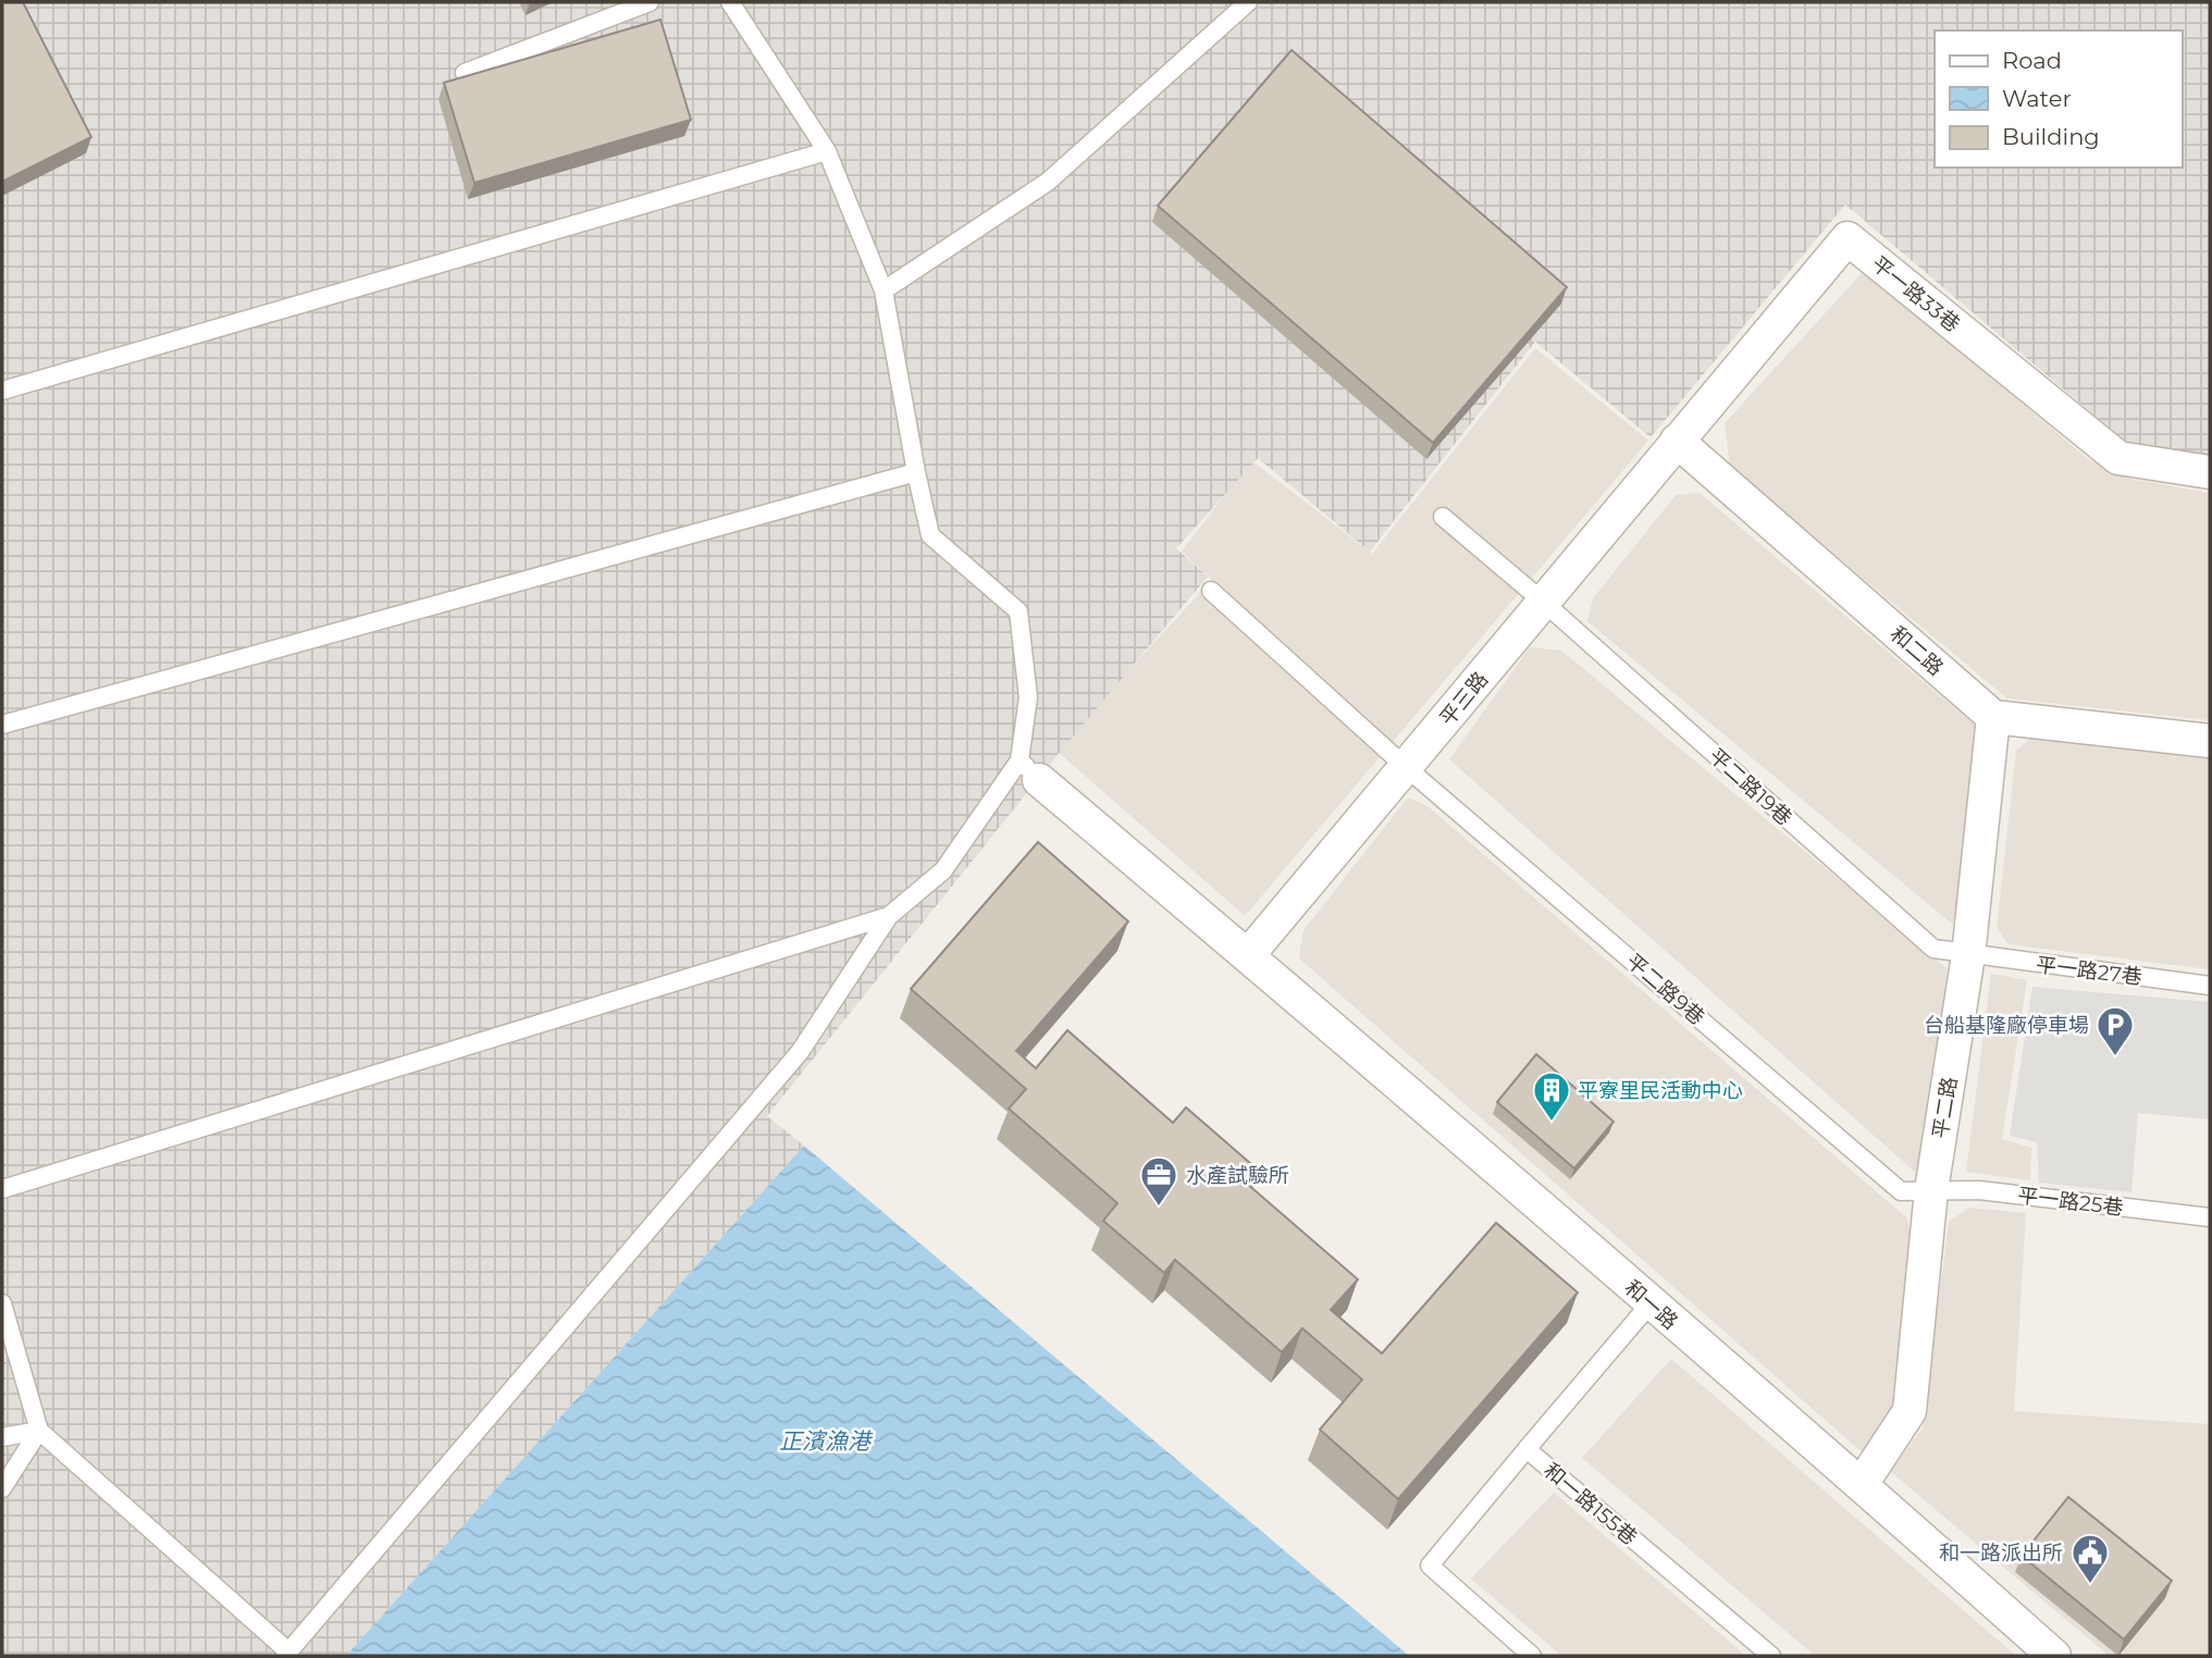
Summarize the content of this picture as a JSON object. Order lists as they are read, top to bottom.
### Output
{
  "streets": {
    "street": [
      "平一路33巷",
      "和二路",
      "平三路",
      "平二路",
      "和一路"
    ],
    "lane": [
      "平二路19巷",
      "平一路27巷",
      "平二路9巷",
      "平一路25巷",
      "和一路155巷"
    ]
  },
  "crossings": [
    ["平一路33巷", "和二路"],
    ["平一路33巷", "平三路"],
    ["和二路", "平三路"],
    ["和二路", "平二路"],
    ["平三路", "平二路19巷"],
    ["平三路", "平二路9巷"],
    ["平三路", "和一路"],
    ["平二路19巷", "平一路27巷"],
    ["平二路19巷", "平二路"],
    ["平一路27巷", "平二路"],
    ["平二路9巷", "平二路"],
    ["平二路9巷", "平一路25巷"],
    ["平二路", "平一路25巷"],
    ["平二路", "和一路"]
  ],
  "water": ["正濱漁港"],
  "places": {
    "parking": ["台船基隆廠停車場"],
    "building": ["平寮里民活動中心"],
    "office": ["水產試驗所"],
    "public building": ["和一路派出所"]
  },
  "legend": ["Road", "Water", "Building"]
}
